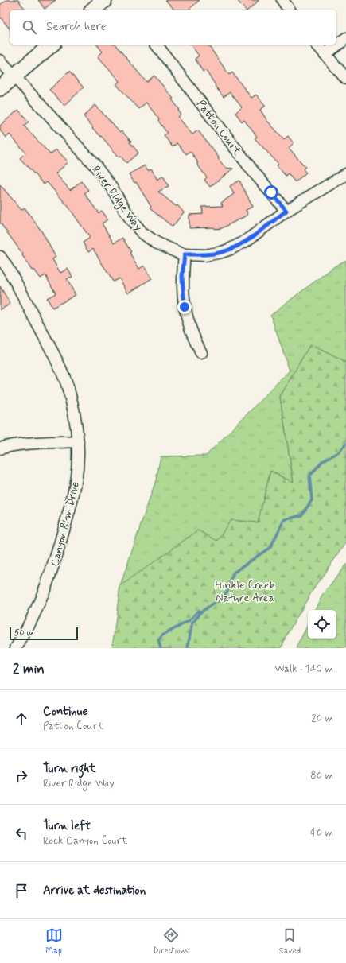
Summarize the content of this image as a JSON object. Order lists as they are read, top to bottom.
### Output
{
  "streets": {
    "street": ["Patton Court", "River Ridge Way", "Canyon Rim Drive"]
  },
  "crossings": [
    ["Patton Court", "River Ridge Way"]
  ],
  "parks": ["Hinkle Creek Nature Area"],
  "scale_bar": "50 m",
  "page": {
    "search": "Search here",
    "scale": "50 m",
    "heading": ["2 min", "Walk · 140 m"],
    "list": [
      ["Continue", "Patton Court", "20 m"],
      ["Turn right", "River Ridge Way", "80 m"],
      ["Turn left", "Rock Canyon Court", "40 m"],
      "Arrive at destination"
    ],
    "nav": ["Map", "Directions", "Saved"]
  }
}
